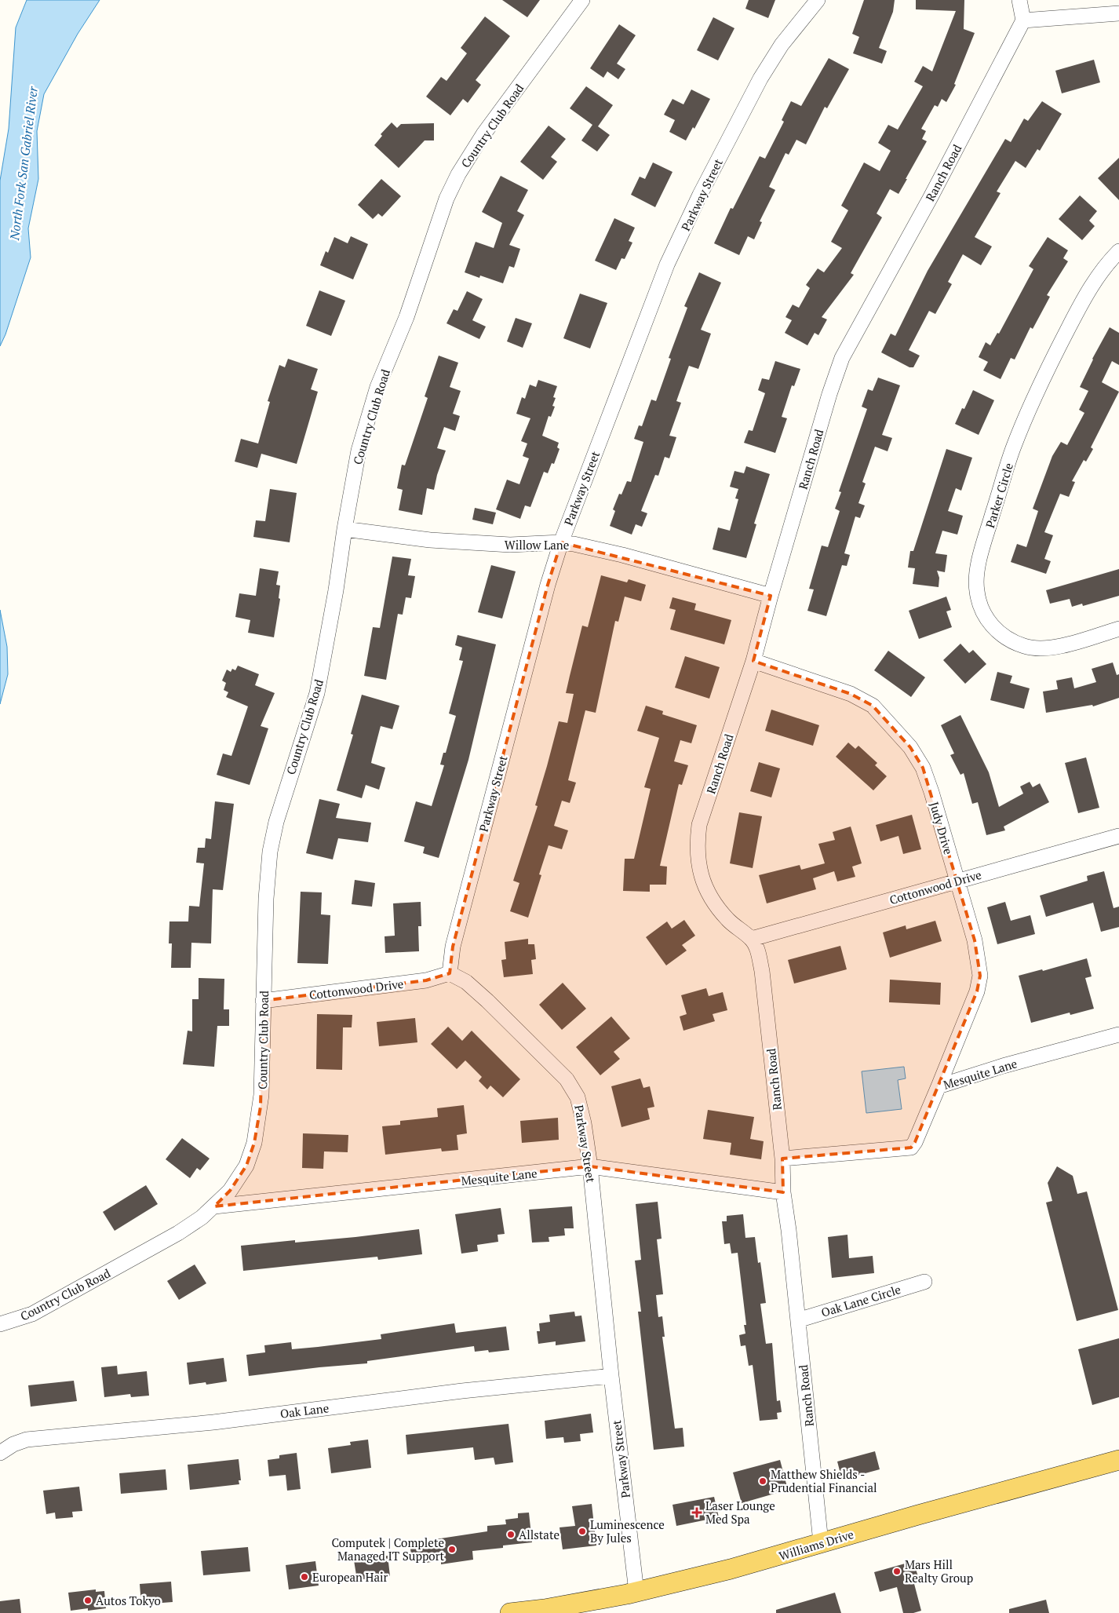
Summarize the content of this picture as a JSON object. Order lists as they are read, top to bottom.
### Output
{
  "streets": {
    "main road": ["Williams Drive"],
    "street": [
      "Country Club Road",
      "Ranch Road",
      "Parkway Street",
      "Parker Circle",
      "Willow Lane",
      "Judy Drive",
      "Cottonwood Drive",
      "Mesquite Lane",
      "Oak Lane Circle",
      "Oak Lane"
    ]
  },
  "crossings": [
    ["Country Club Road", "Willow Lane"],
    ["Country Club Road", "Cottonwood Drive"],
    ["Country Club Road", "Mesquite Lane"],
    ["Ranch Road", "Willow Lane"],
    ["Ranch Road", "Judy Drive"],
    ["Ranch Road", "Cottonwood Drive"],
    ["Ranch Road", "Mesquite Lane"],
    ["Ranch Road", "Oak Lane Circle"],
    ["Ranch Road", "Williams Drive"],
    ["Parkway Street", "Willow Lane"],
    ["Parkway Street", "Cottonwood Drive"],
    ["Parkway Street", "Mesquite Lane"],
    ["Parkway Street", "Oak Lane"],
    ["Parkway Street", "Williams Drive"],
    ["Judy Drive", "Cottonwood Drive"],
    ["Judy Drive", "Mesquite Lane"]
  ],
  "water": ["North Fork San Gabriel River"],
  "places": {
    "other": [
      "Matthew Shields - Prudential Financial",
      "Luminescence By Jules",
      "Allstate",
      "Computek | Complete Managed IT Support",
      "Mars Hill Realty Group",
      "European Hair",
      "Autos Tokyo"
    ],
    "health": ["Laser Lounge Med Spa"]
  }
}
